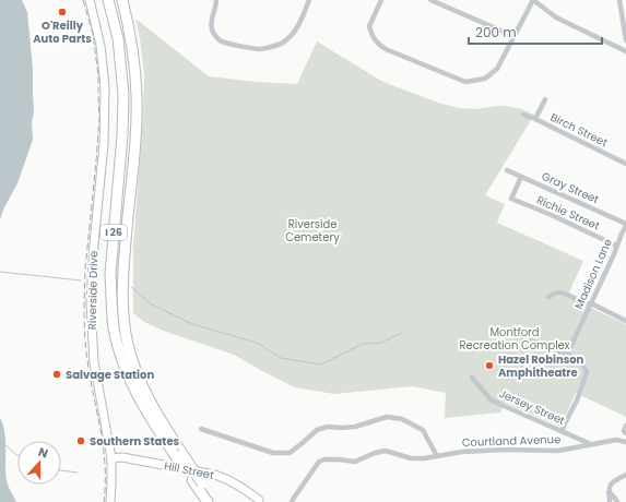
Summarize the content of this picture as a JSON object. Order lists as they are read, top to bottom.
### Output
{
  "streets": {
    "highway": ["I 26"],
    "main road": ["Riverside Drive", "Hill Street"],
    "street": [
      "Birch Street",
      "Gray Street",
      "Richie Street",
      "Madison Lane",
      "Jersey Street",
      "Courtland Avenue"
    ]
  },
  "crossings": [
    ["Gray Street", "Richie Street"],
    ["Gray Street", "Madison Lane"],
    ["Richie Street", "Madison Lane"],
    ["Riverside Drive", "Hill Street"],
    ["Jersey Street", "Courtland Avenue"]
  ],
  "parks": ["Riverside Cemetery", "Montford Recreation Complex"],
  "places": [
    "O'Reilly Auto Parts",
    "Hazel Robinson Amphitheatre",
    "Salvage Station",
    "Southern States"
  ],
  "scale_bar": "200 m",
  "north": "top"
}
